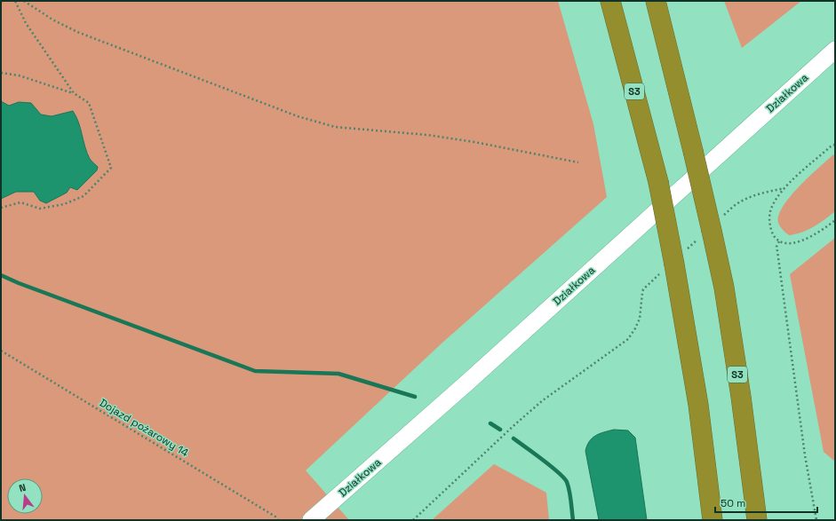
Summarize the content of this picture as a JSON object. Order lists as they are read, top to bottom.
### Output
{
  "streets": {
    "highway": ["S3"],
    "street": ["Działkowa"],
    "path": ["Dojazd pożarowy 14"]
  },
  "scale_bar": "50 m",
  "north": "top"
}
